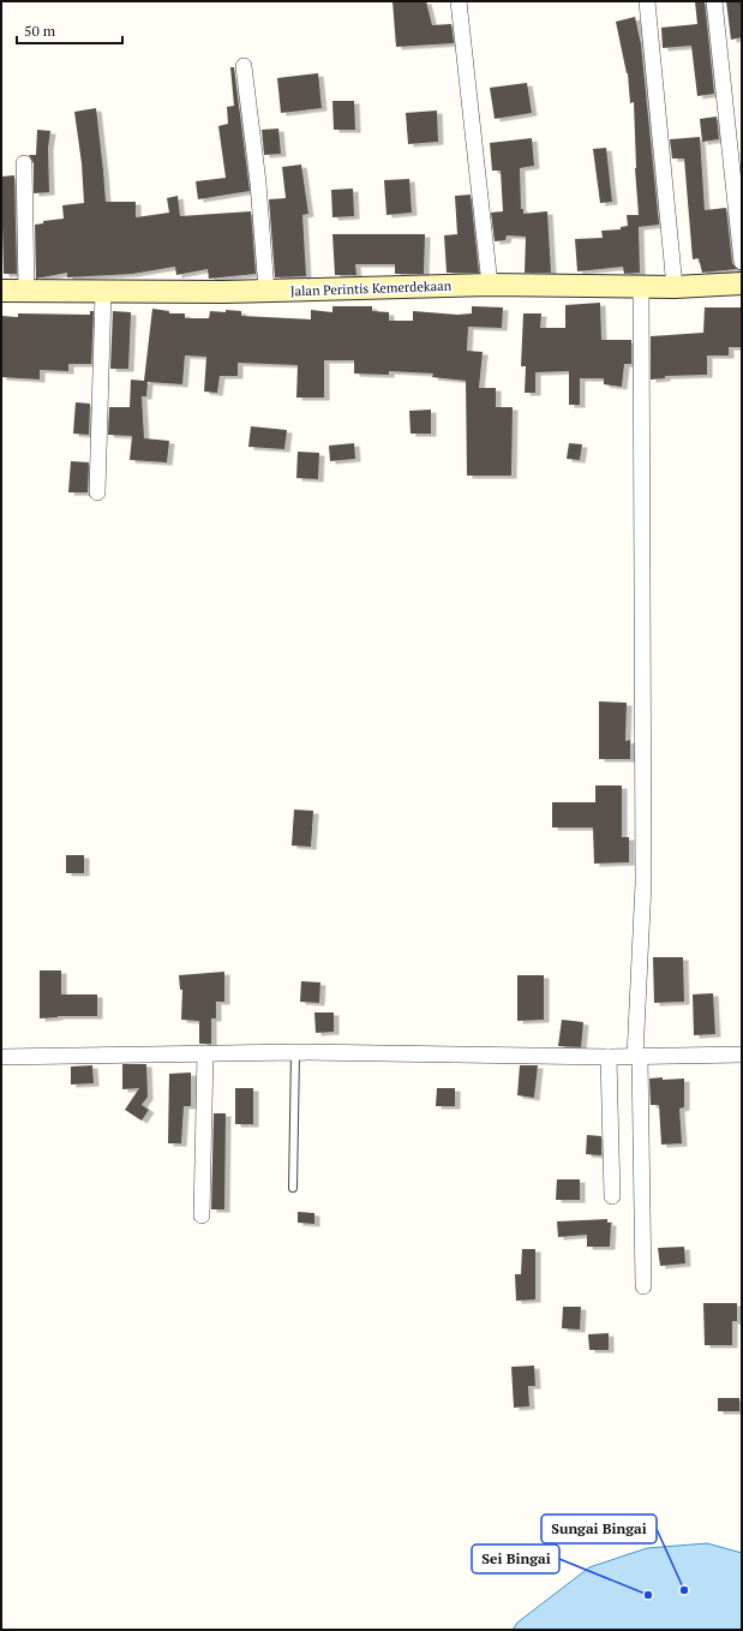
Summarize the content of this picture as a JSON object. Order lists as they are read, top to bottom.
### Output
{
  "streets": {
    "street": ["Jalan Perintis Kemerdekaan"]
  },
  "places": ["Sungai Bingai", "Sei Bingai"],
  "scale_bar": "50 m"
}
